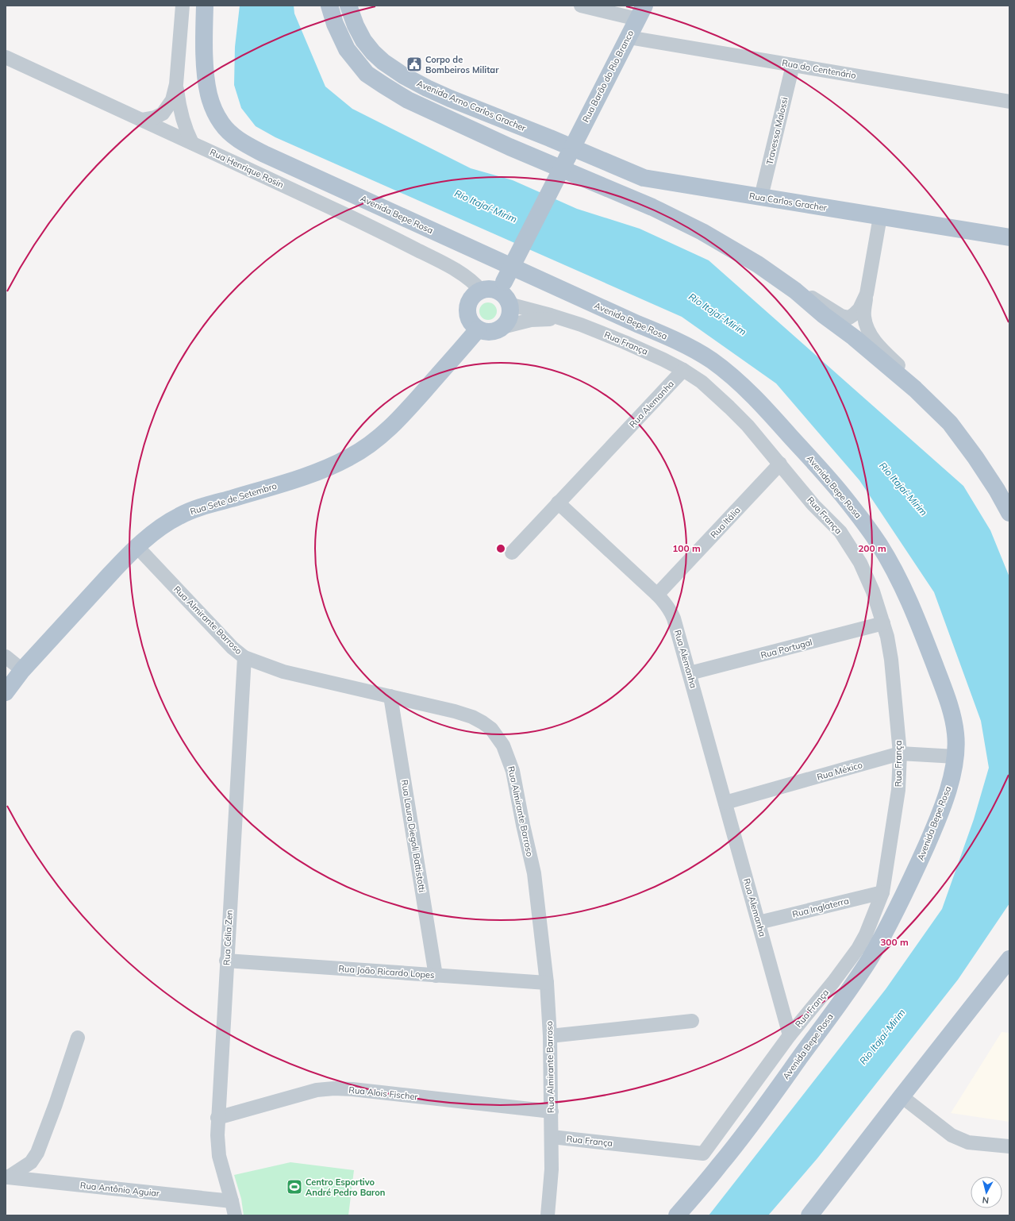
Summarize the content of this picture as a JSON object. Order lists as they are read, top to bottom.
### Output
{
  "streets": {
    "main road": [
      "Rua Barão do Rio Branco",
      "Avenida Arno Carlos Gracher",
      "Rua Carlos Gracher",
      "Avenida Bepe Rosa",
      "Rua Sete de Setembro"
    ],
    "street": [
      "Rua do Centenário",
      "Travessa Malossi",
      "Rua Henrique Rosin",
      "Rua França",
      "Rua Alemanha",
      "Rua Itália",
      "Rua Almirante Barroso",
      "Rua Portugal",
      "Rua México",
      "Rua Laura Diegoli Battistotti",
      "Rua Inglaterra",
      "Rua Célia Zen",
      "Rua João Ricardo Lopes",
      "Rua Alois Fischer",
      "Rua Antônio Aguiar"
    ]
  },
  "crossings": [
    ["Rua do Centenário", "Rua Barão do Rio Branco"],
    ["Rua do Centenário", "Travessa Malossi"],
    ["Rua Barão do Rio Branco", "Avenida Arno Carlos Gracher"],
    ["Rua Barão do Rio Branco", "Rua Henrique Rosin"],
    ["Rua Barão do Rio Branco", "Rua Carlos Gracher"],
    ["Rua Barão do Rio Branco", "Rua França"],
    ["Rua Barão do Rio Branco", "Rua Sete de Setembro"],
    ["Avenida Arno Carlos Gracher", "Rua Carlos Gracher"],
    ["Travessa Malossi", "Rua Carlos Gracher"],
    ["Rua Henrique Rosin", "Rua França"],
    ["Rua Henrique Rosin", "Rua Sete de Setembro"],
    ["Avenida Bepe Rosa", "Rua México"],
    ["Rua França", "Rua Alemanha"],
    ["Rua França", "Rua Sete de Setembro"],
    ["Rua França", "Rua Itália"],
    ["Rua França", "Rua Almirante Barroso"],
    ["Rua França", "Rua Portugal"],
    ["Rua França", "Rua México"],
    ["Rua França", "Rua Inglaterra"],
    ["Rua Alemanha", "Rua Itália"],
    ["Rua Alemanha", "Rua Portugal"],
    ["Rua Alemanha", "Rua México"],
    ["Rua Alemanha", "Rua Inglaterra"],
    ["Rua Sete de Setembro", "Rua Almirante Barroso"],
    ["Rua Almirante Barroso", "Rua Laura Diegoli Battistotti"],
    ["Rua Almirante Barroso", "Rua Célia Zen"],
    ["Rua Almirante Barroso", "Rua João Ricardo Lopes"],
    ["Rua Almirante Barroso", "Rua Alois Fischer"],
    ["Rua Laura Diegoli Battistotti", "Rua João Ricardo Lopes"],
    ["Rua Célia Zen", "Rua João Ricardo Lopes"],
    ["Rua Célia Zen", "Rua Alois Fischer"],
    ["Rua Célia Zen", "Rua Antônio Aguiar"]
  ],
  "water": ["Rio Itajaí-Mirim"],
  "places": {
    "public building": ["Corpo de Bombeiros Militar"],
    "sports": ["Centro Esportivo André Pedro Baron"]
  },
  "north": "bottom",
  "rings": ["100 m", "200 m", "300 m"]
}
